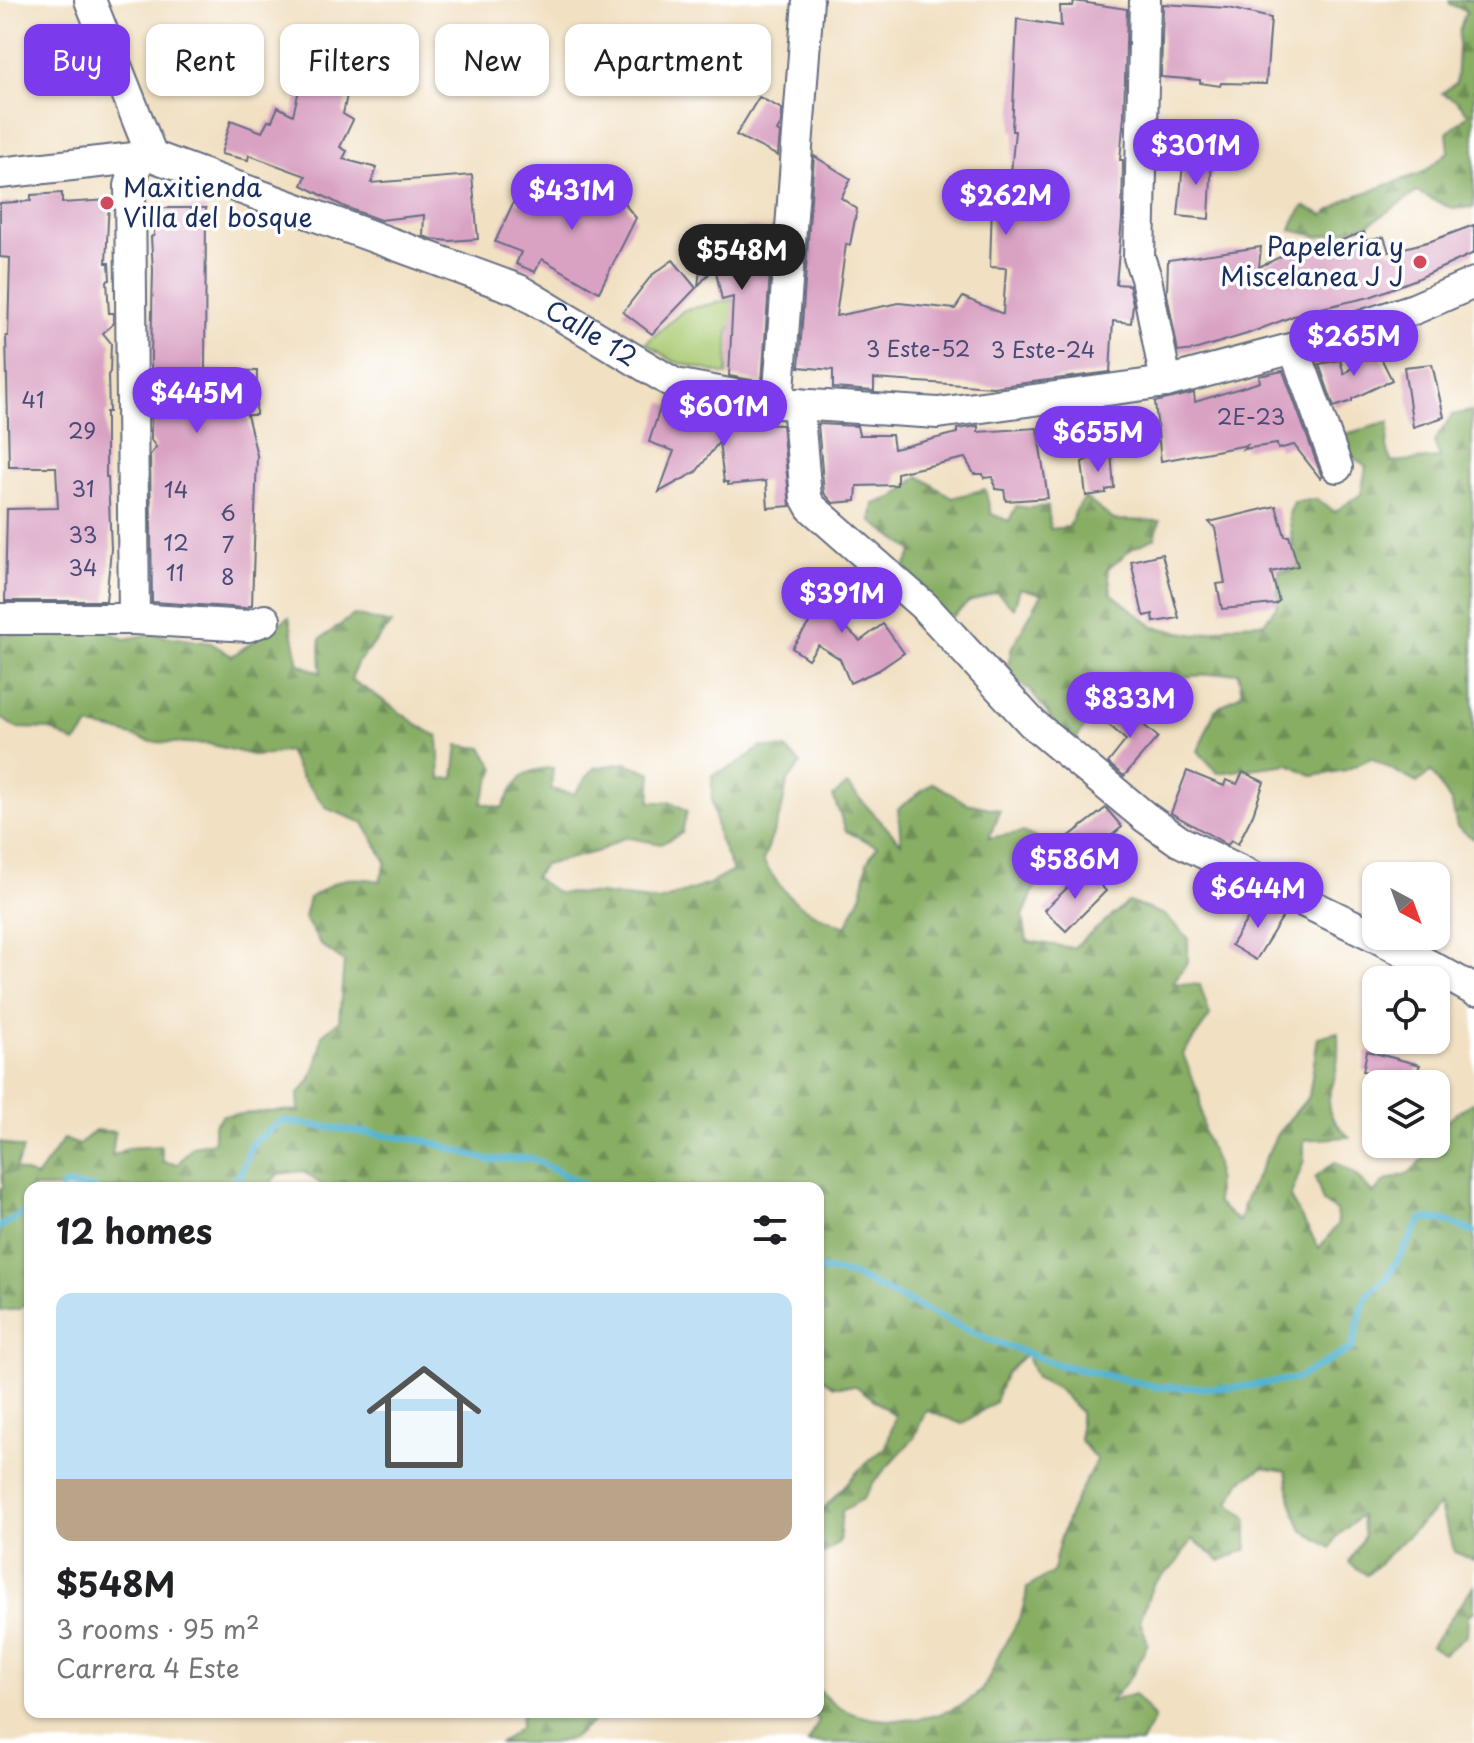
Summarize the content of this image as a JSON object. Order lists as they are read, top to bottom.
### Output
{
  "streets": {
    "street": ["Calle 12"]
  },
  "places": ["Maxitienda Villa del bosque", "Papeleria y Miscelanea J J"],
  "house_numbers": [
    "3 Este-52",
    "3 Este-24",
    "41",
    "2E-23",
    "29",
    "31",
    "14",
    "6",
    "33",
    "12",
    "7",
    "34",
    "11",
    "8"
  ],
  "north": "bottom right",
  "page": {
    "chip": [
      "Buy",
      "Rent",
      "Filters",
      "New",
      "Apartment"
    ],
    "price": [
      "$301M",
      "$431M",
      "$262M",
      "$548M",
      "$265M",
      "$445M",
      "$601M",
      "$655M",
      "$391M",
      "$833M",
      "$586M",
      "$644M"
    ],
    "heading": "12 homes",
    "list": [
      {
        "name": "$548M",
        "note": "3 rooms · 95 m² · Carrera 4 Este"
      }
    ]
  }
}
